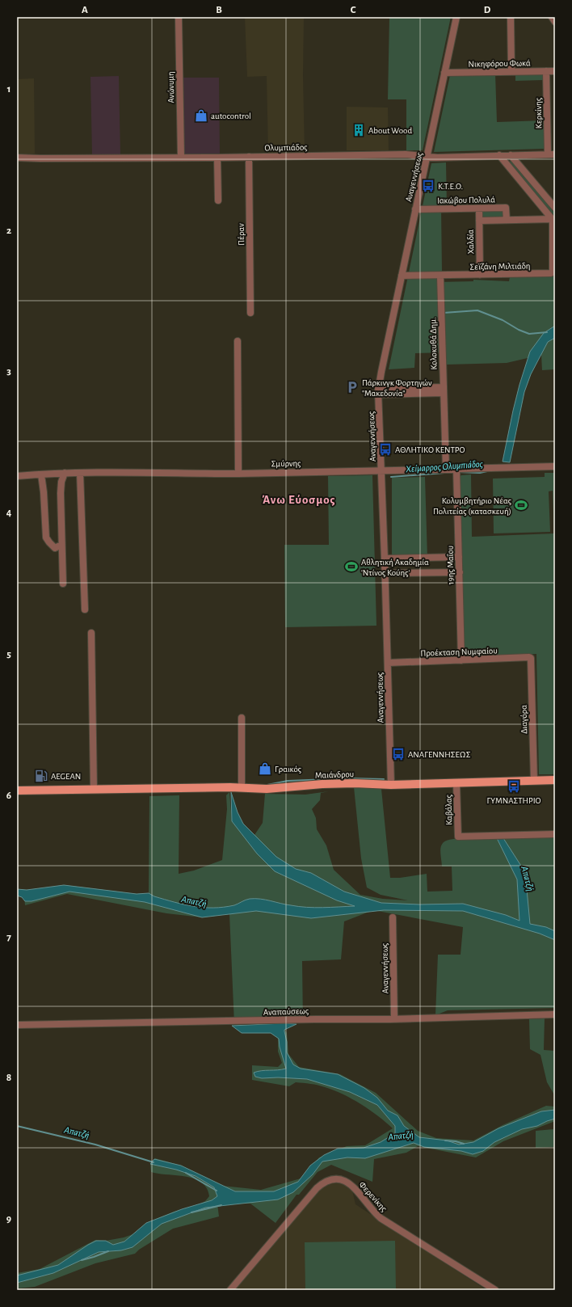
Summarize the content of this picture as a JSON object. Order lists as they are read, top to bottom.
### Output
{
  "streets": {
    "main road": ["Μαιάνδρου"],
    "street": [
      "Νικηφόρου Φωκά",
      "Ανώνυμη",
      "Κερκίνης",
      "Ολυμπιάδος",
      "Αναγεννήσεως",
      "Ιακώβου Πολυλά",
      "Πέραν",
      "Χαλδία",
      "Σεϊζάνη Μιλτιάδη",
      "Κολοκυθά Δημ.",
      "Σμύρνης",
      "19ης Μαΐου",
      "Προέκταση Νυμφαίου",
      "Διαγόρα",
      "Καβάλας",
      "Αναπαύσεως",
      "Φερενίκης"
    ]
  },
  "crossings": [
    ["Νικηφόρου Φωκά", "Κερκίνης"],
    ["Νικηφόρου Φωκά", "Αναγεννήσεως"],
    ["Ανώνυμη", "Ολυμπιάδος"],
    ["Κερκίνης", "Ολυμπιάδος"],
    ["Ολυμπιάδος", "Αναγεννήσεως"],
    ["Ολυμπιάδος", "Πέραν"],
    ["Αναγεννήσεως", "Ιακώβου Πολυλά"],
    ["Αναγεννήσεως", "Σεϊζάνη Μιλτιάδη"],
    ["Αναγεννήσεως", "Σμύρνης"],
    ["Αναγεννήσεως", "Προέκταση Νυμφαίου"],
    ["Αναγεννήσεως", "Μαιάνδρου"],
    ["Αναγεννήσεως", "Αναπαύσεως"],
    ["Ιακώβου Πολυλά", "Χαλδία"],
    ["Χαλδία", "Σεϊζάνη Μιλτιάδη"],
    ["Σεϊζάνη Μιλτιάδη", "Κολοκυθά Δημ."],
    ["Κολοκυθά Δημ.", "Σμύρνης"],
    ["Σμύρνης", "19ης Μαΐου"],
    ["19ης Μαΐου", "Προέκταση Νυμφαίου"],
    ["Προέκταση Νυμφαίου", "Διαγόρα"],
    ["Διαγόρα", "Μαιάνδρου"],
    ["Μαιάνδρου", "Καβάλας"]
  ],
  "districts": ["Άνω Εύοσμος"],
  "water": ["Χείμαρρος Ολυμπιάδος", "Απατζή"],
  "places": {
    "shop": ["autocontrol", "Γραικός"],
    "building": ["About Wood"],
    "bus stop": [
      "K.T.E.O.",
      "ΑΘΛΗΤΙΚΟ ΚΕΝΤΡΟ",
      "ΑΝΑΓΕΝΝΗΣΕΩΣ",
      "ΓΥΜΝΑΣΤΗΡΙΟ"
    ],
    "parking": ["Πάρκινγκ Φορτηγών \"Μακεδονία\""],
    "sports": ["Κολυμβητήριο Νέας Πολιτείας (κατασκευή)", "Αθλητική Ακαδημία 'Ντίνος Κούης'"],
    "fuel station": ["AEGEAN"]
  },
  "grid": {
    "columns": [
      "A",
      "B",
      "C",
      "D"
    ],
    "rows": [
      "1",
      "2",
      "3",
      "4",
      "5",
      "6",
      "7",
      "8",
      "9"
    ]
  }
}
